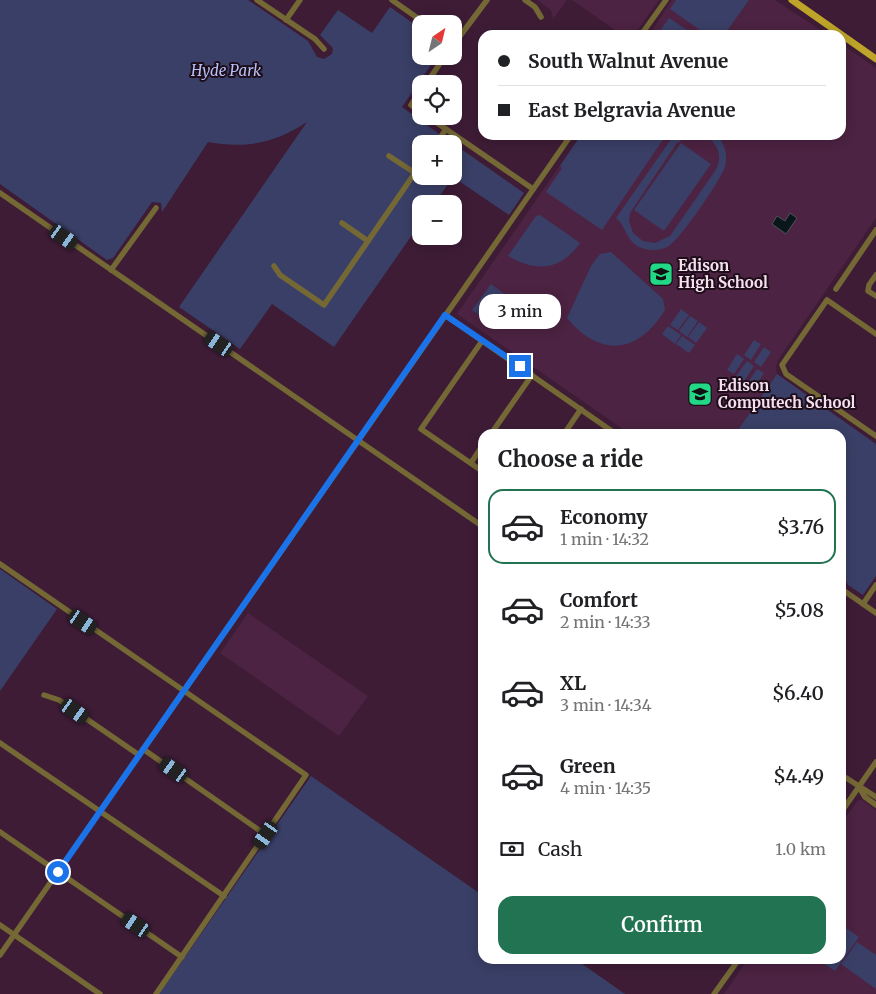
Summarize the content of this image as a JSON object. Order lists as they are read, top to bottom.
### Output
{
  "parks": ["Hyde Park"],
  "places": {
    "school or university": ["Edison High School", "Edison Computech School"]
  },
  "north": "top right",
  "page": {
    "map_buttons": ["+", "−"],
    "banner": ["South Walnut Avenue", "East Belgravia Avenue"],
    "bubble": "3 min",
    "heading": "Choose a ride",
    "list": [
      {
        "name": "Economy",
        "note": "1 min · 14:32",
        "value": "$3.76"
      },
      {
        "name": "Comfort",
        "note": "2 min · 14:33",
        "value": "$5.08"
      },
      {
        "name": "XL",
        "note": "3 min · 14:34",
        "value": "$6.40"
      },
      {
        "name": "Green",
        "note": "4 min · 14:35",
        "value": "$4.49"
      }
    ],
    "pay": ["Cash", "1.0 km"],
    "buttons": "Confirm"
  }
}
